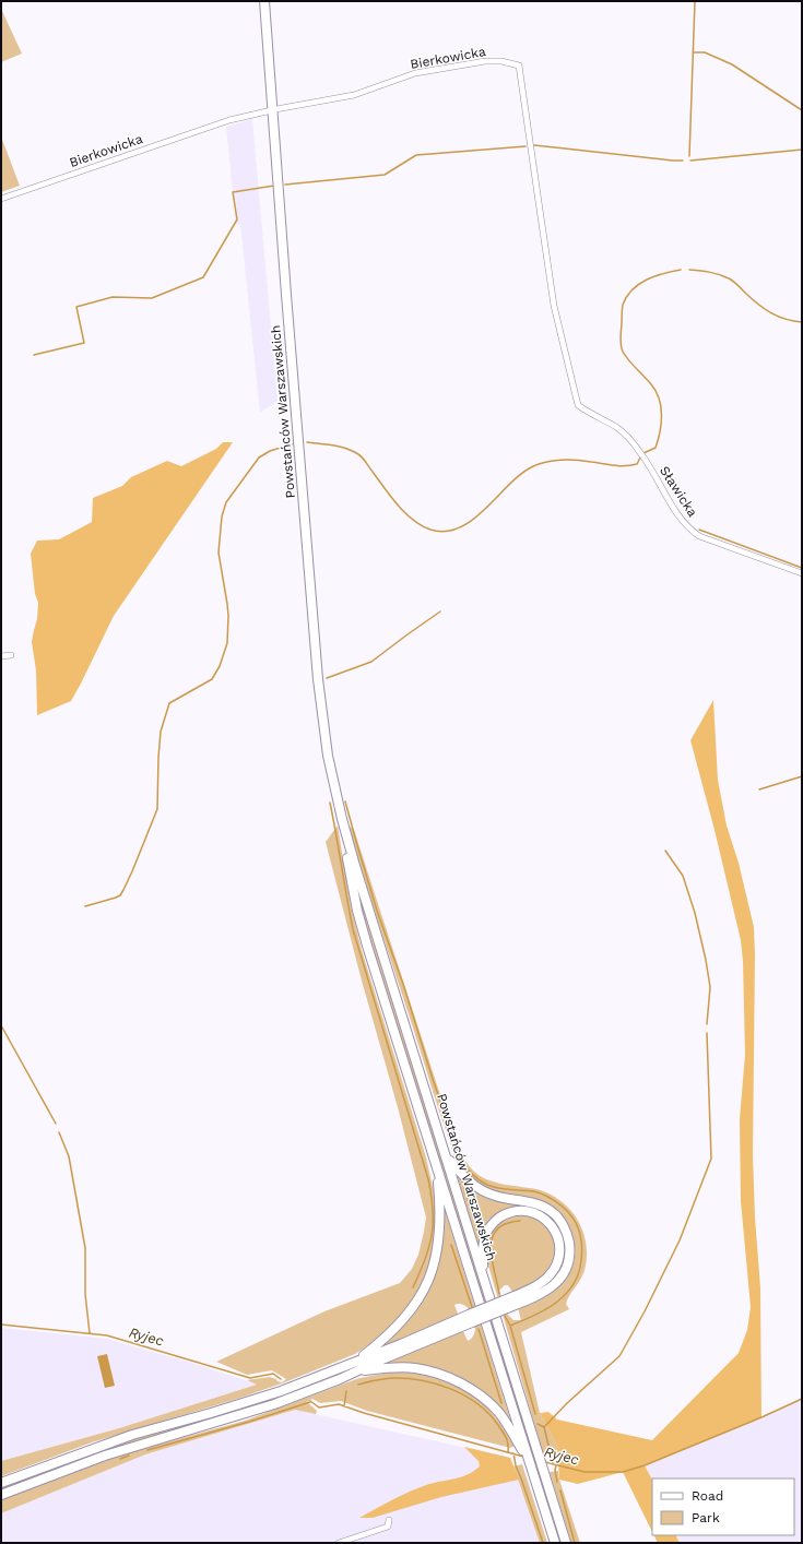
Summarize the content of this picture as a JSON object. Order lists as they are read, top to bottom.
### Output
{
  "streets": {
    "main road": ["Powstańców Warszawskich"],
    "street": ["Bierkowicka", "Sławicka"]
  },
  "crossings": [
    ["Bierkowicka", "Powstańców Warszawskich"],
    ["Bierkowicka", "Sławicka"]
  ],
  "water": ["Ryjec"],
  "legend": ["Road", "Park"]
}
